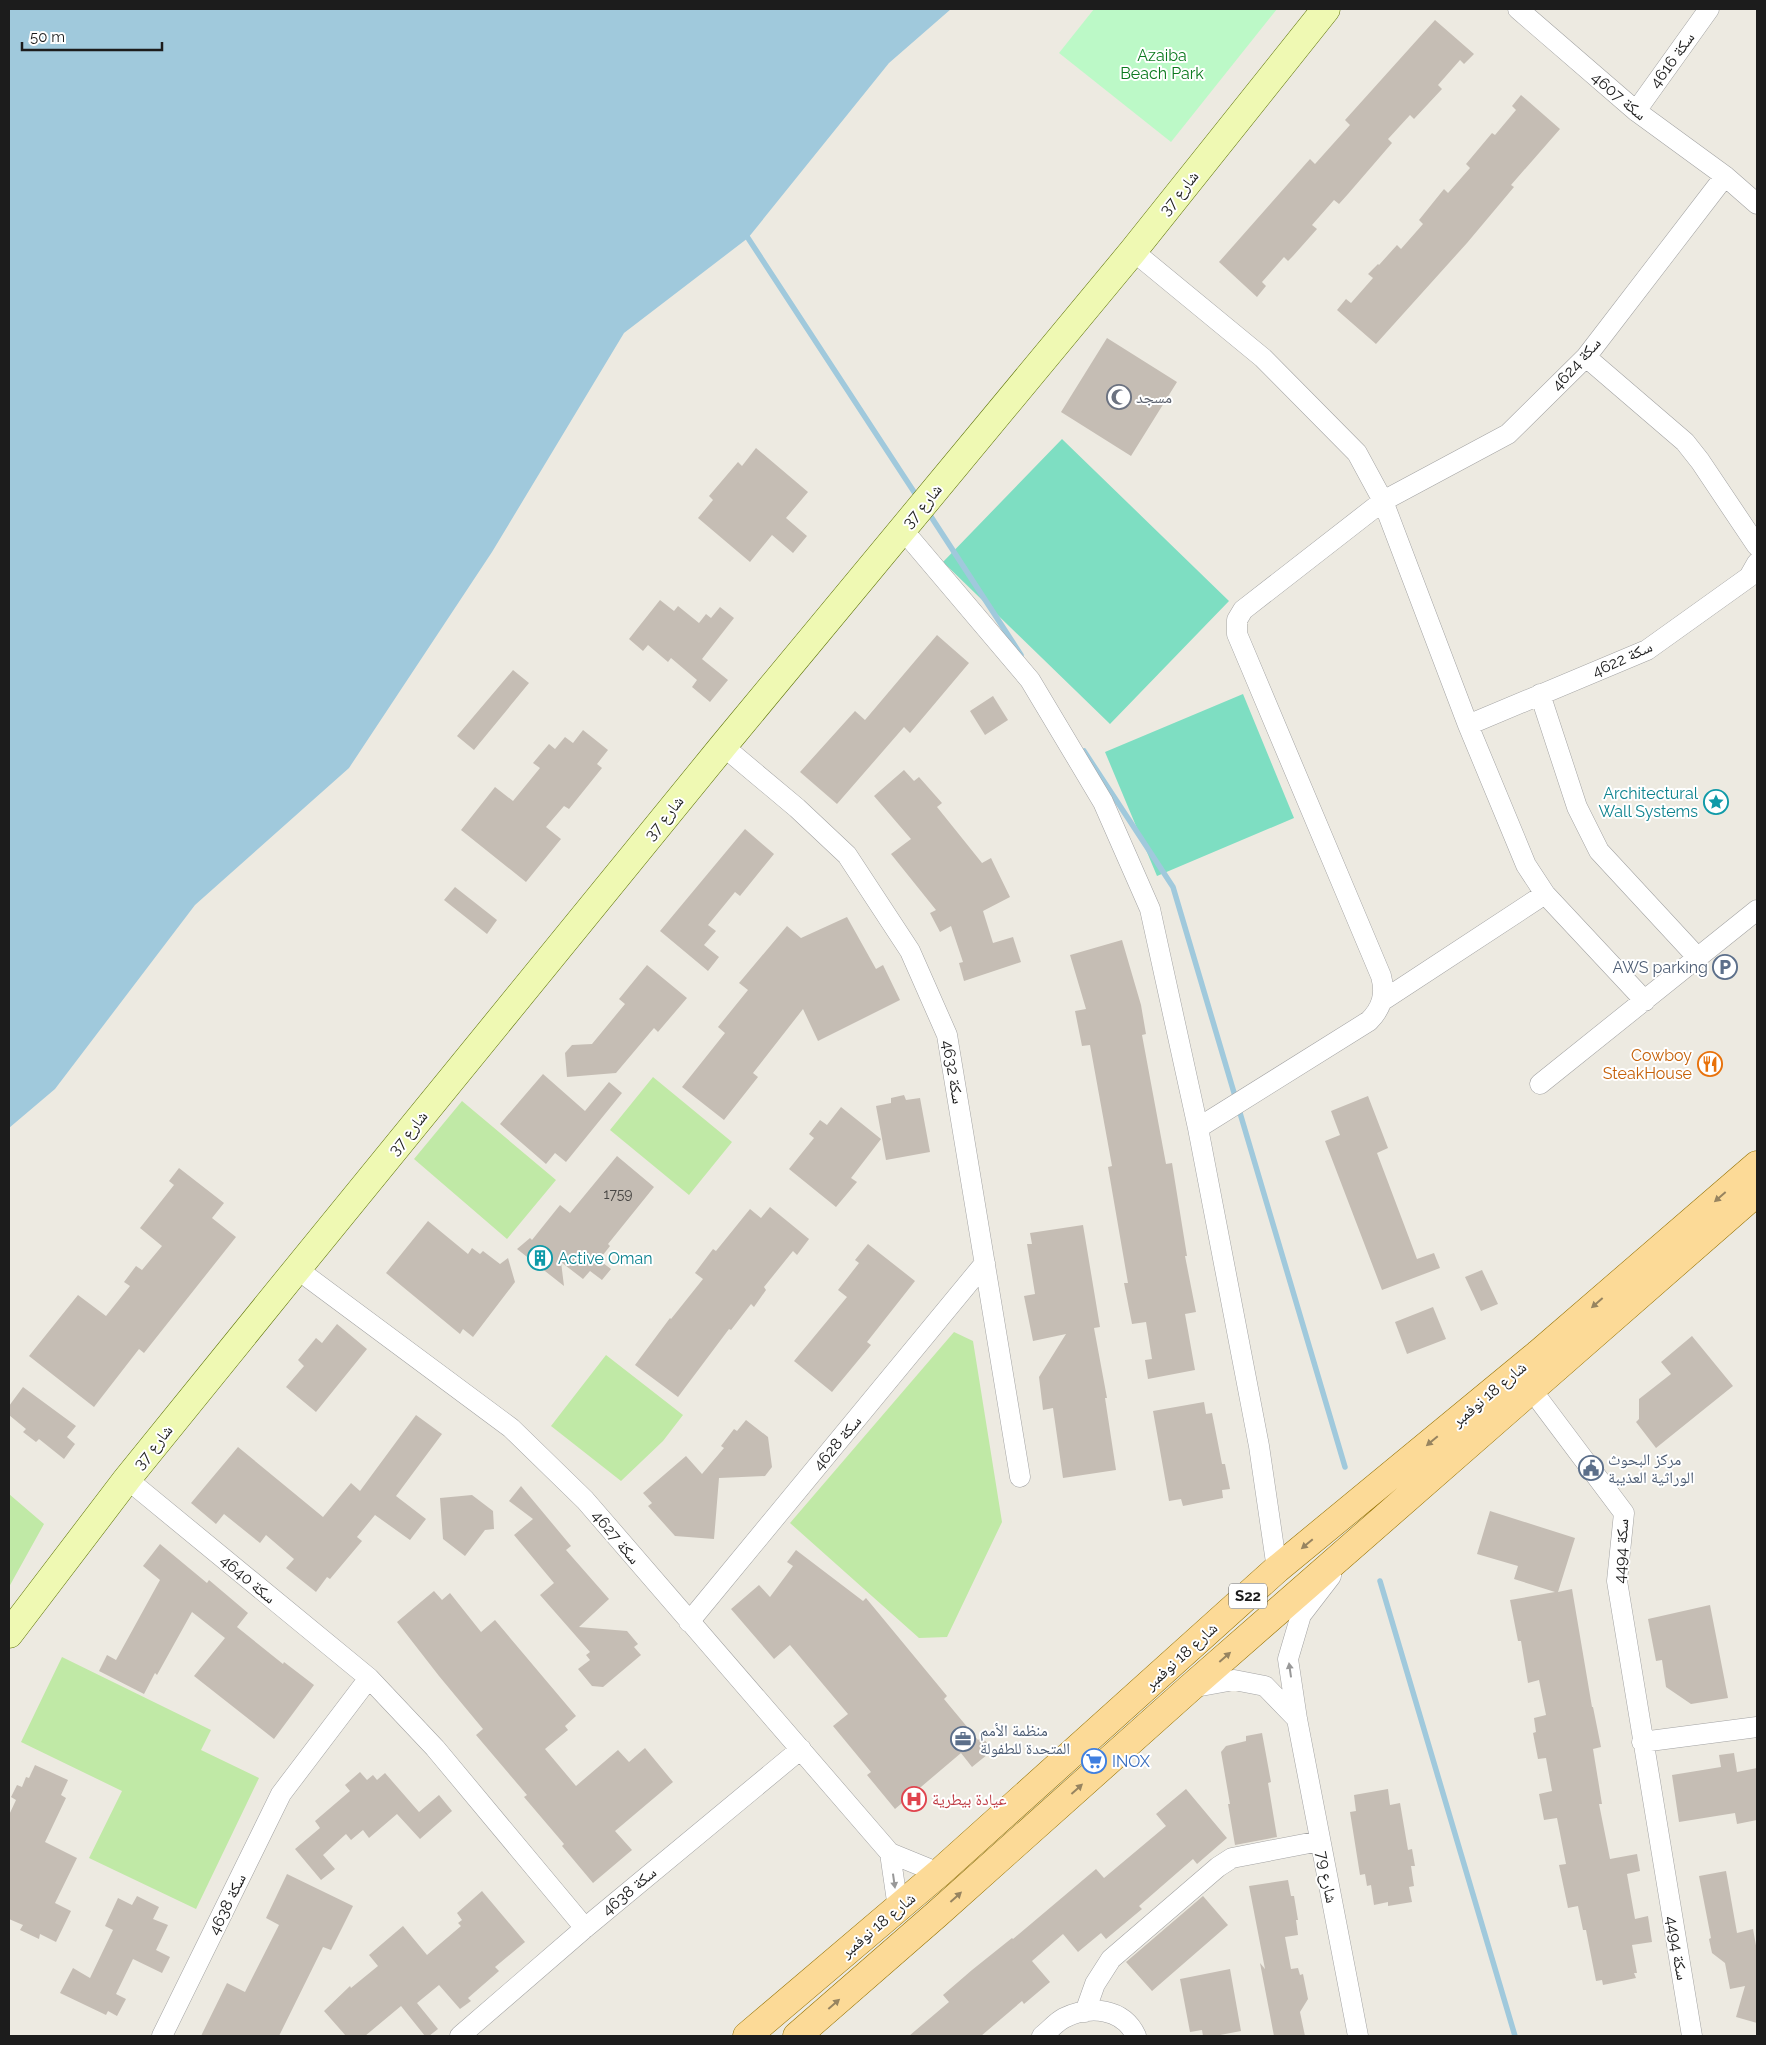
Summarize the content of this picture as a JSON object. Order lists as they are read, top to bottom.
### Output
{
  "streets": {
    "main road": ["شارع 18 نوفمبر", "S22"],
    "street": [
      "سكة 4616",
      "سكة 4607",
      "شارع 37",
      "سكة 4624",
      "سكة 4622",
      "سكة 4632",
      "سكة 4628",
      "سكة 4627",
      "سكة 4494",
      "سكة 4640",
      "79 شارع",
      "سكة 4638"
    ]
  },
  "crossings": [
    ["سكة 4616", "سكة 4607"],
    ["سكة 4607", "سكة 4624"],
    ["شارع 37", "سكة 4632"],
    ["شارع 37", "سكة 4627"],
    ["شارع 37", "سكة 4640"],
    ["سكة 4632", "سكة 4628"],
    ["شارع 18 نوفمبر", "سكة 4627"],
    ["شارع 18 نوفمبر", "سكة 4494"],
    ["شارع 18 نوفمبر", "79 شارع"],
    ["سكة 4628", "سكة 4627"],
    ["سكة 4627", "سكة 4638"],
    ["سكة 4640", "سكة 4638"]
  ],
  "one_way": ["79 شارع"],
  "parks": ["Azaiba Beach Park"],
  "places": {
    "mosque": ["مسجد"],
    "place": ["Architectural Wall Systems"],
    "parking": ["AWS parking"],
    "restaurant": ["Cowboy SteakHouse"],
    "building": ["Active Oman"],
    "public building": ["مركز البحوث الوراثية العذيبة"],
    "office": ["منظمة الأمم المتحدة للطفولة"],
    "supermarket": ["INOX"],
    "hospital": ["عيادة بيطرية"]
  },
  "house_numbers": ["1759"],
  "scale_bar": "50 m"
}
